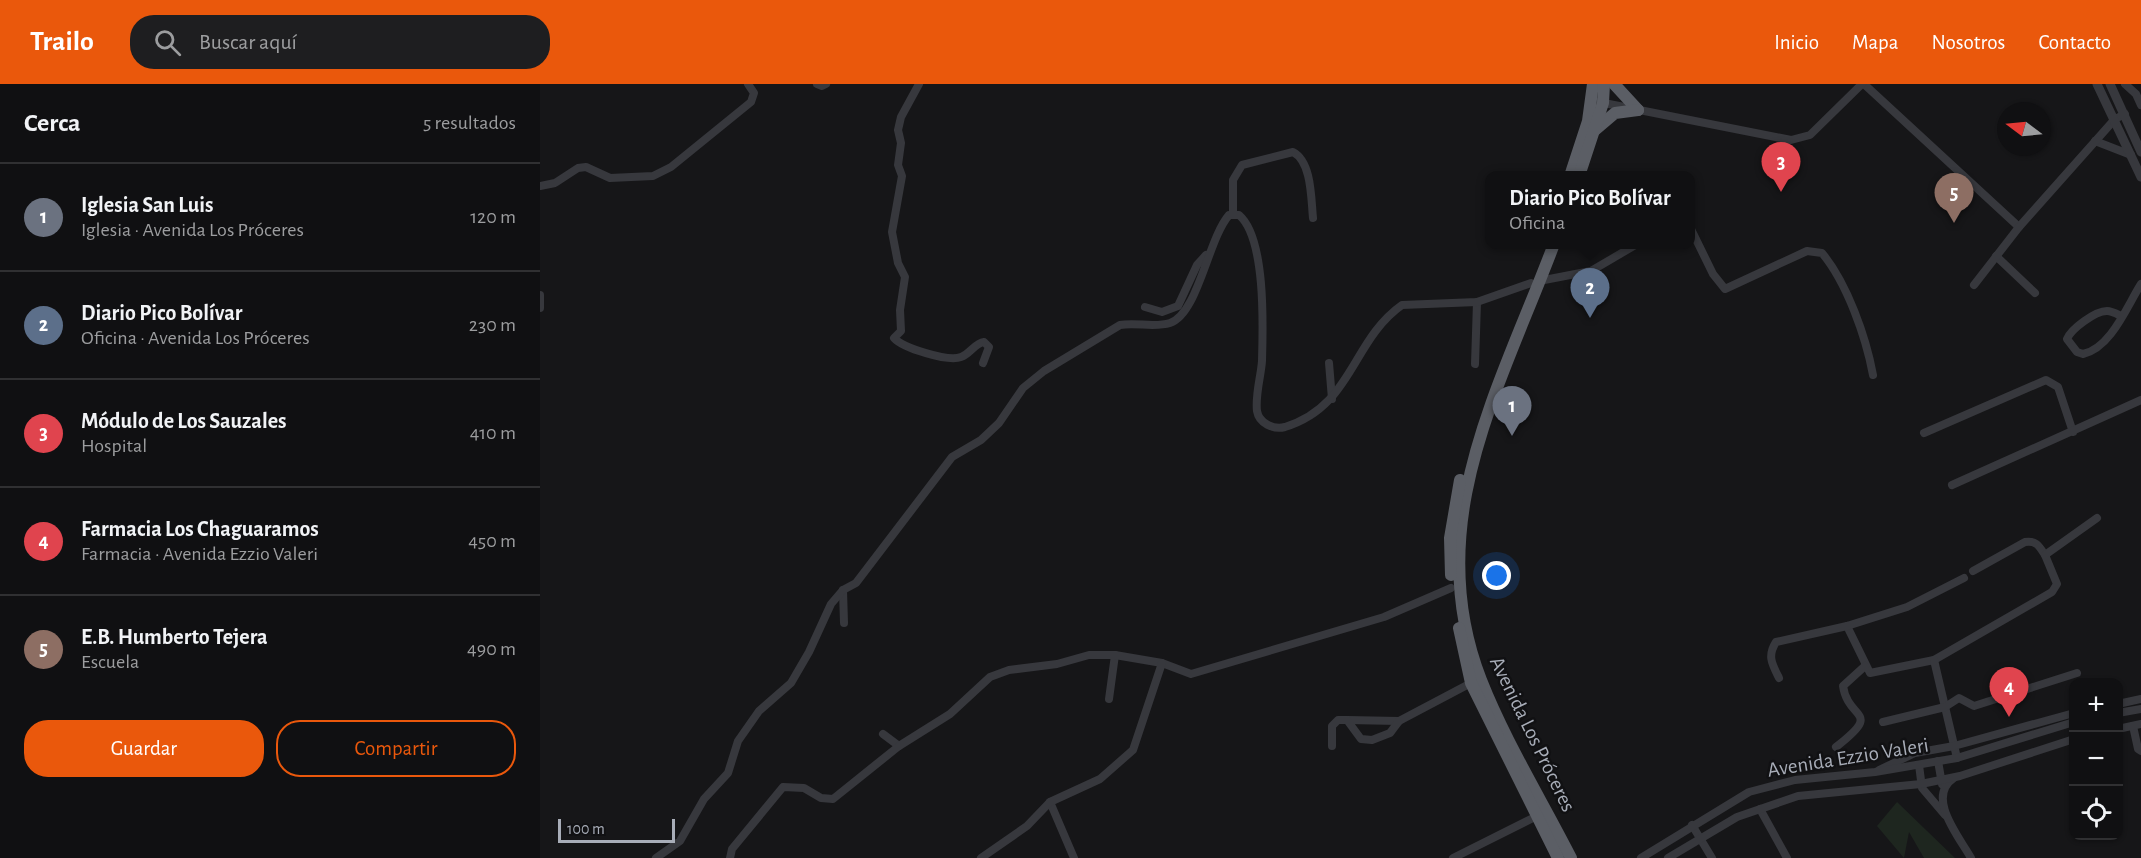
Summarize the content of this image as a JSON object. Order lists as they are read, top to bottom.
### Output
{
  "streets": {
    "highway": ["Avenida Los Próceres"],
    "street": ["Avenida Ezzio Valeri"]
  },
  "scale_bar": "100 m",
  "north": "left",
  "page": {
    "header": "Trailo",
    "search": "Buscar aquí",
    "nav": [
      "Inicio",
      "Mapa",
      "Nosotros",
      "Contacto"
    ],
    "heading": ["Cerca", "5 resultados"],
    "pins": [
      "3",
      "5",
      "2",
      "1",
      "4"
    ],
    "list": [
      {
        "mark": "1",
        "name": "Iglesia San Luis",
        "note": "Iglesia · Avenida Los Próceres",
        "value": "120 m"
      },
      {
        "mark": "2",
        "name": "Diario Pico Bolívar",
        "note": "Oficina · Avenida Los Próceres",
        "value": "230 m"
      },
      {
        "mark": "3",
        "name": "Módulo de Los Sauzales",
        "note": "Hospital",
        "value": "410 m"
      },
      {
        "mark": "4",
        "name": "Farmacia Los Chaguaramos",
        "note": "Farmacia · Avenida Ezzio Valeri",
        "value": "450 m"
      },
      {
        "mark": "5",
        "name": "E.B. Humberto Tejera",
        "note": "Escuela",
        "value": "490 m"
      }
    ],
    "popup": ["Diario Pico Bolívar", "Oficina"],
    "map_buttons": ["+", "−"],
    "buttons": ["Guardar", "Compartir"],
    "scale": "100 m"
  }
}
